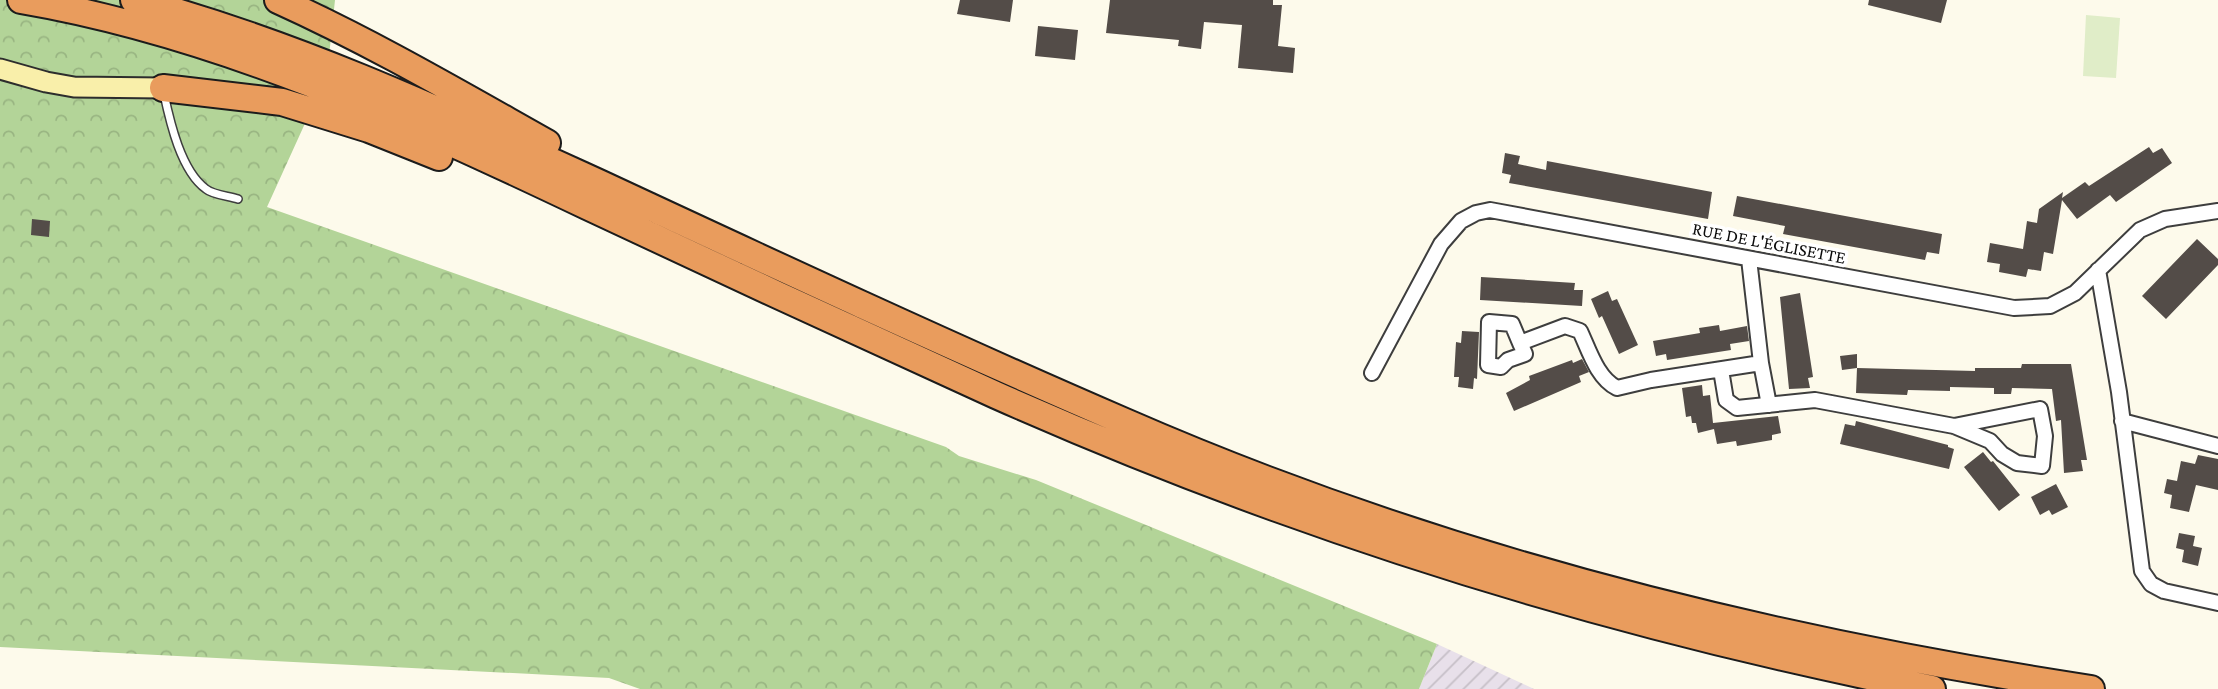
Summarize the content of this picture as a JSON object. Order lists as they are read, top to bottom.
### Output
{
  "streets": {
    "street": ["RUE DE L'ÉGLISETTE"]
  }
}
